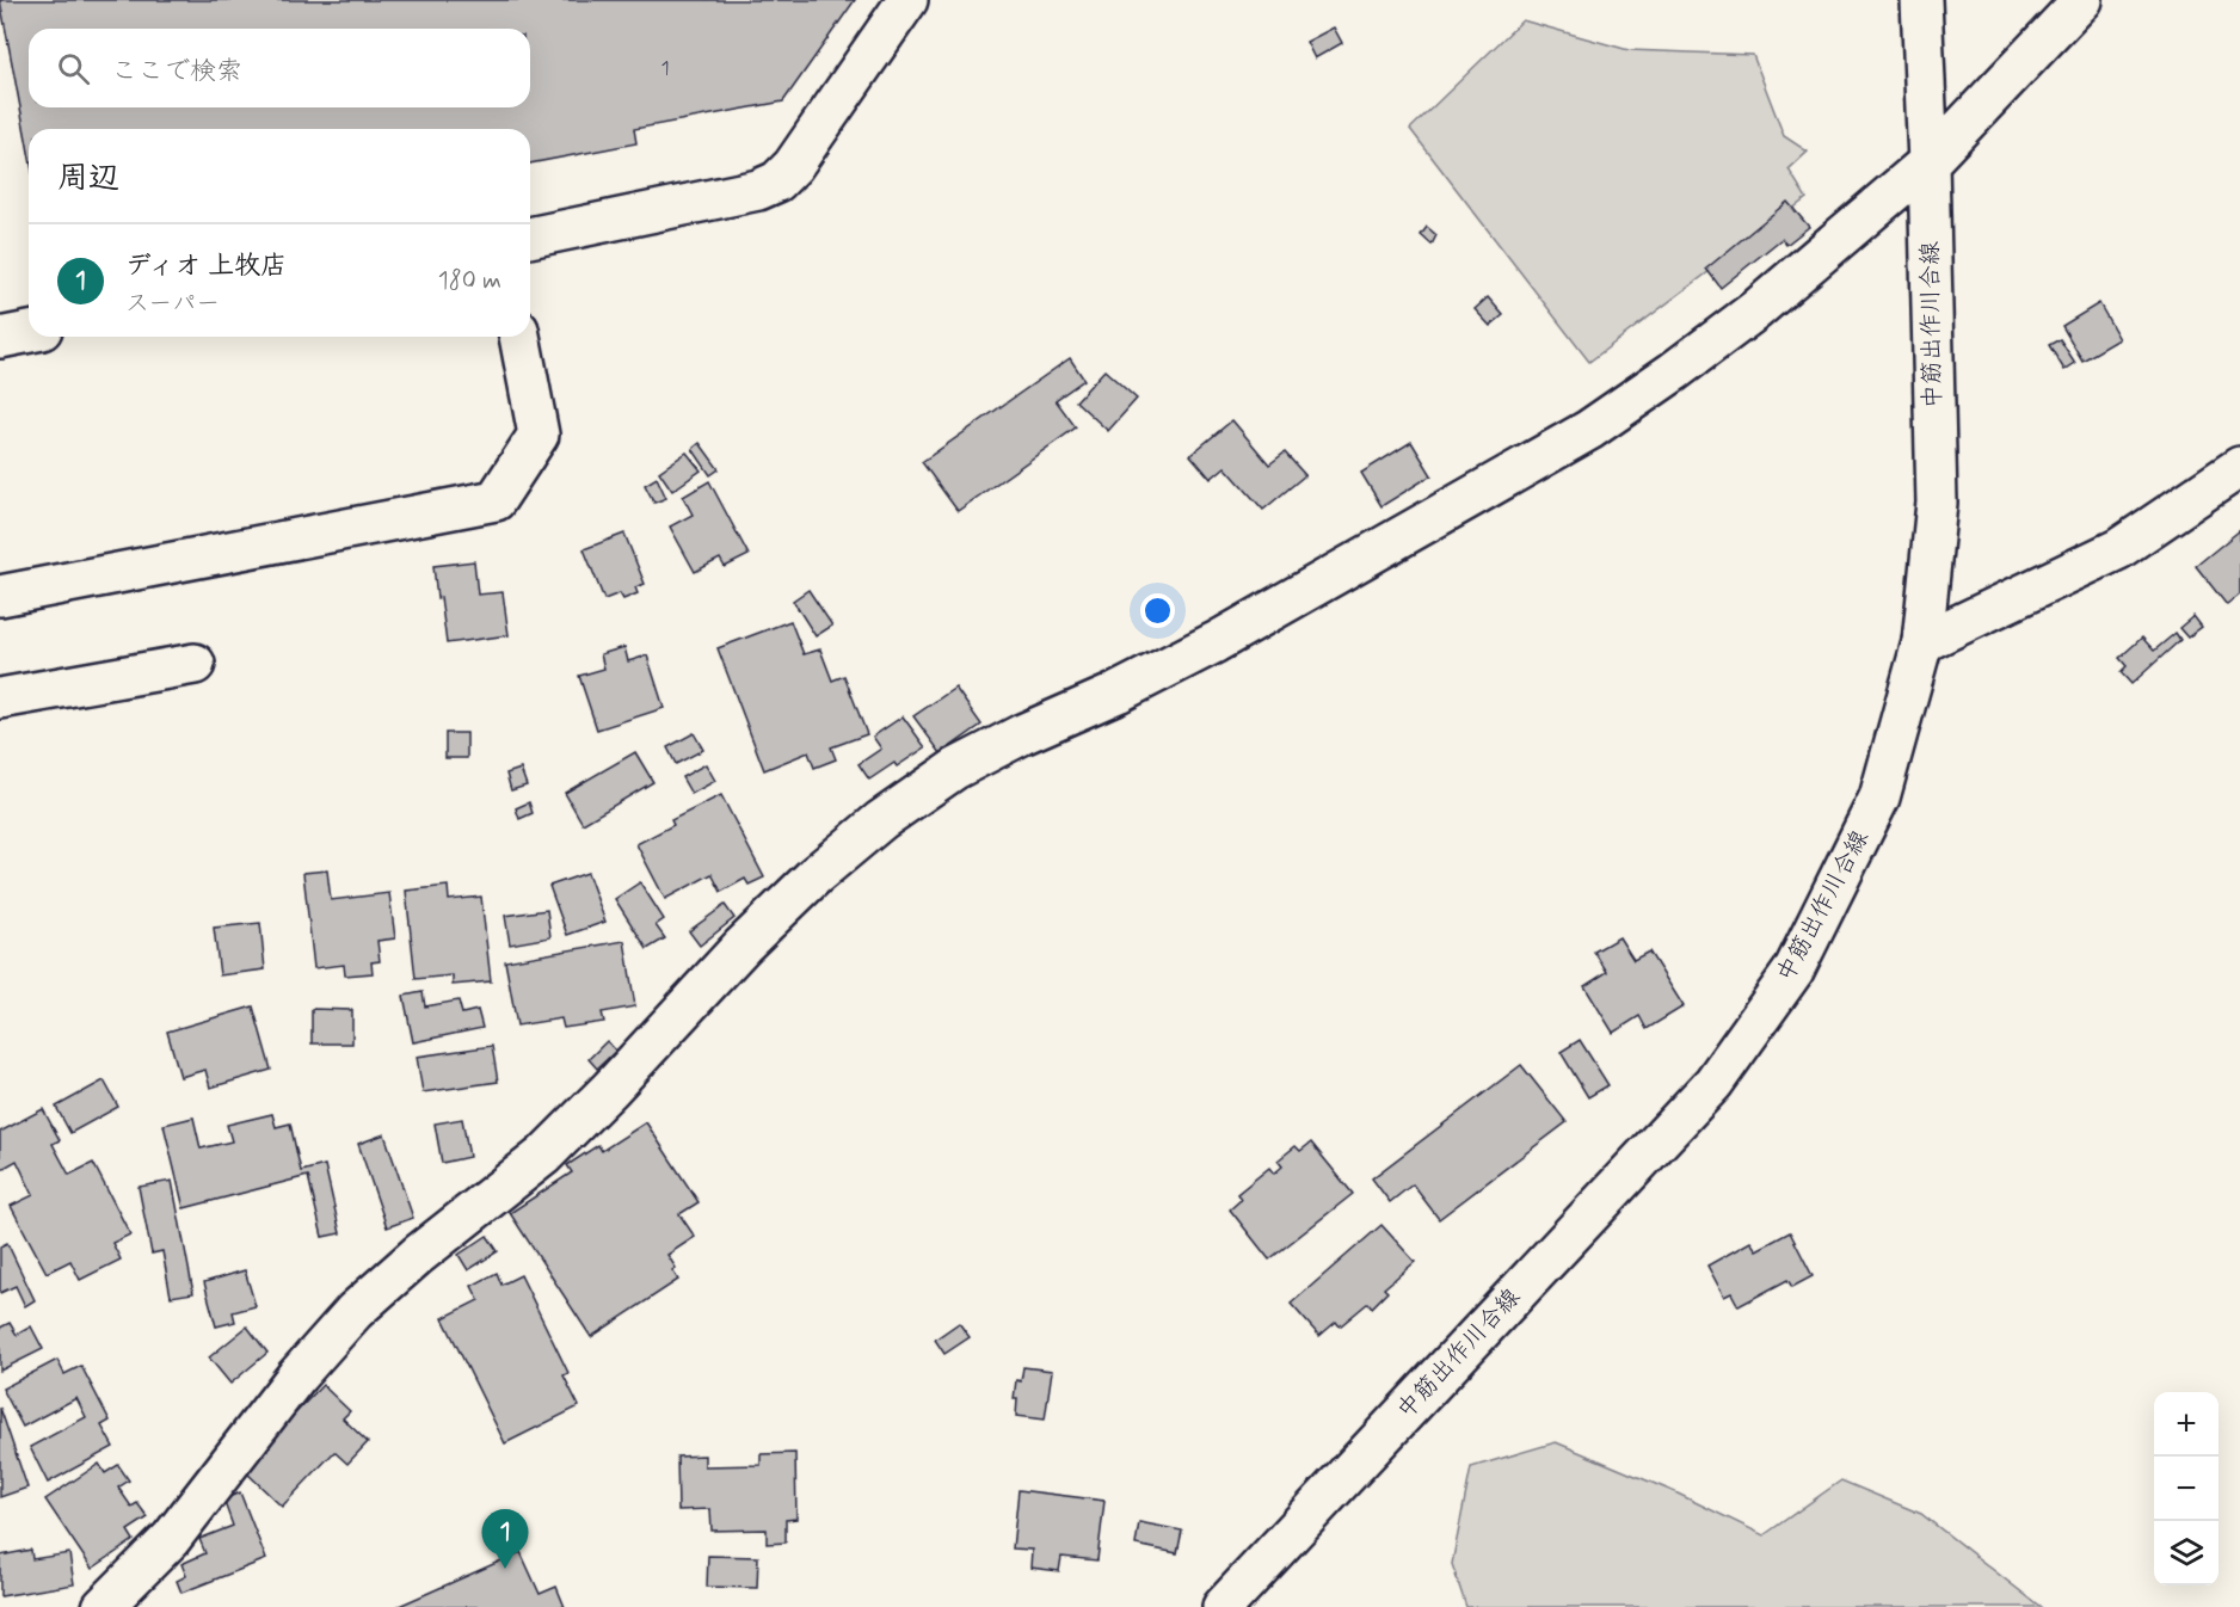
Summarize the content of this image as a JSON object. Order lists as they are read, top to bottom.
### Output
{
  "streets": {
    "street": ["中筋出作川合線"]
  },
  "house_numbers": ["1"],
  "page": {
    "search": "ここで検索",
    "heading": "周辺",
    "list": [
      {
        "mark": "1",
        "name": "ディオ 上牧店",
        "note": "スーパー",
        "value": "180 m"
      }
    ],
    "map_buttons": ["+", "−"],
    "pins": "1"
  }
}
